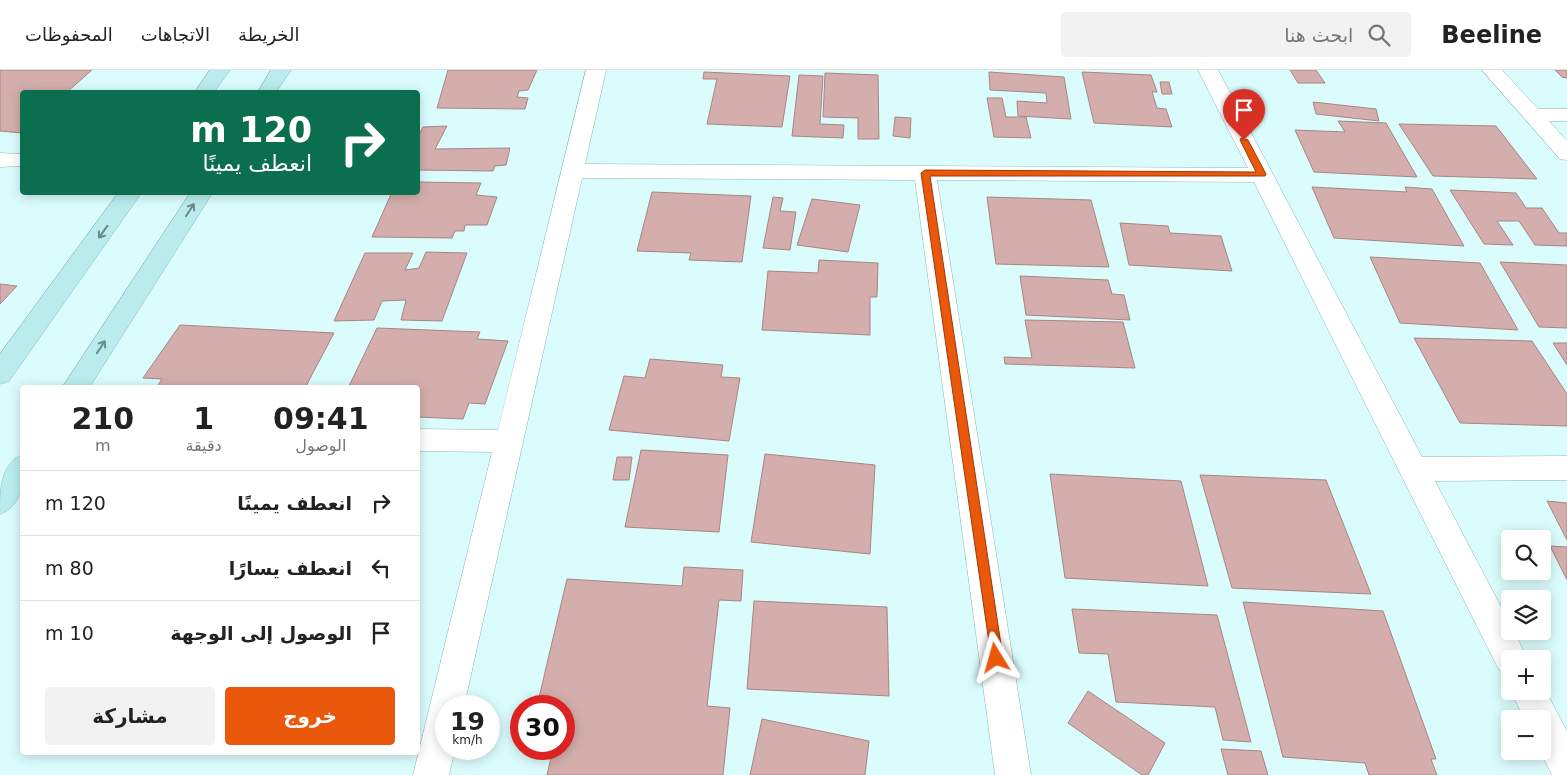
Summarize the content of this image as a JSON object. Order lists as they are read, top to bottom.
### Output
{
  "page": {
    "header": "Beeline",
    "search": "ابحث هنا",
    "nav": ["الخريطة", "الاتجاهات", "المحفوظات"],
    "turn": ["120 m", "انعطف يمينًا"],
    "eta": [
      "09:41",
      "الوصول",
      "1",
      "دقيقة",
      "210",
      "m"
    ],
    "list": [
      {
        "name": "انعطف يمينًا",
        "value": "120 m"
      },
      {
        "name": "انعطف يسارًا",
        "value": "80 m"
      },
      {
        "name": "الوصول إلى الوجهة",
        "value": "10 m"
      }
    ],
    "map_buttons": ["+", "−"],
    "buttons": ["خروج", "مشاركة"],
    "speed": "19 km/h",
    "limit": "30"
  }
}
